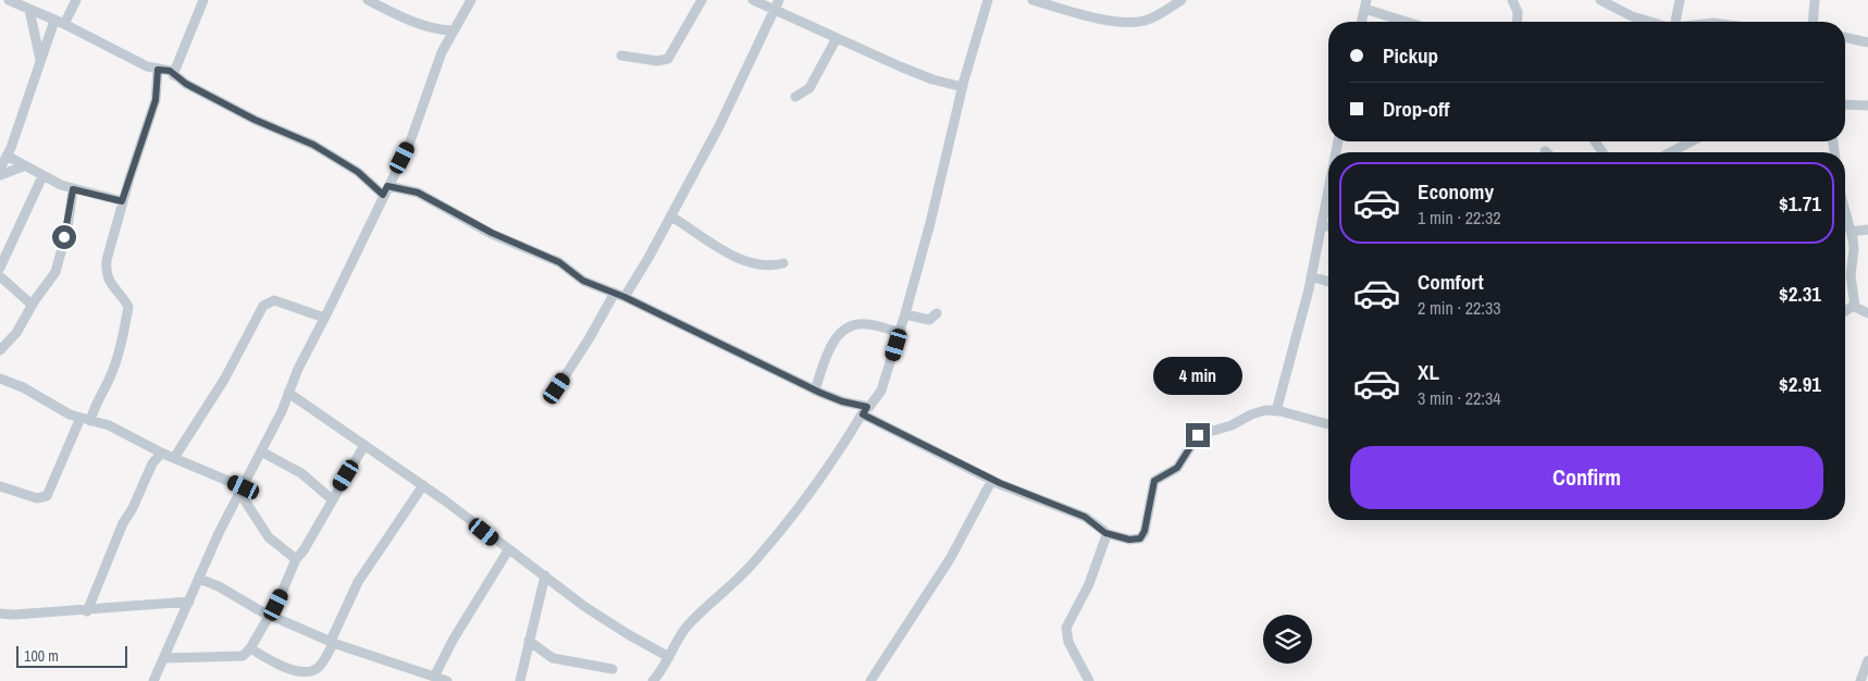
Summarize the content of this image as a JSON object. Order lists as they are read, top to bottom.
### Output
{
  "scale_bar": "100 m",
  "page": {
    "banner": ["Pickup", "Drop-off"],
    "list": [
      {
        "name": "Economy",
        "note": "1 min · 22:32",
        "value": "$1.71"
      },
      {
        "name": "Comfort",
        "note": "2 min · 22:33",
        "value": "$2.31"
      },
      {
        "name": "XL",
        "note": "3 min · 22:34",
        "value": "$2.91"
      }
    ],
    "bubble": "4 min",
    "buttons": "Confirm",
    "scale": "100 m"
  }
}
